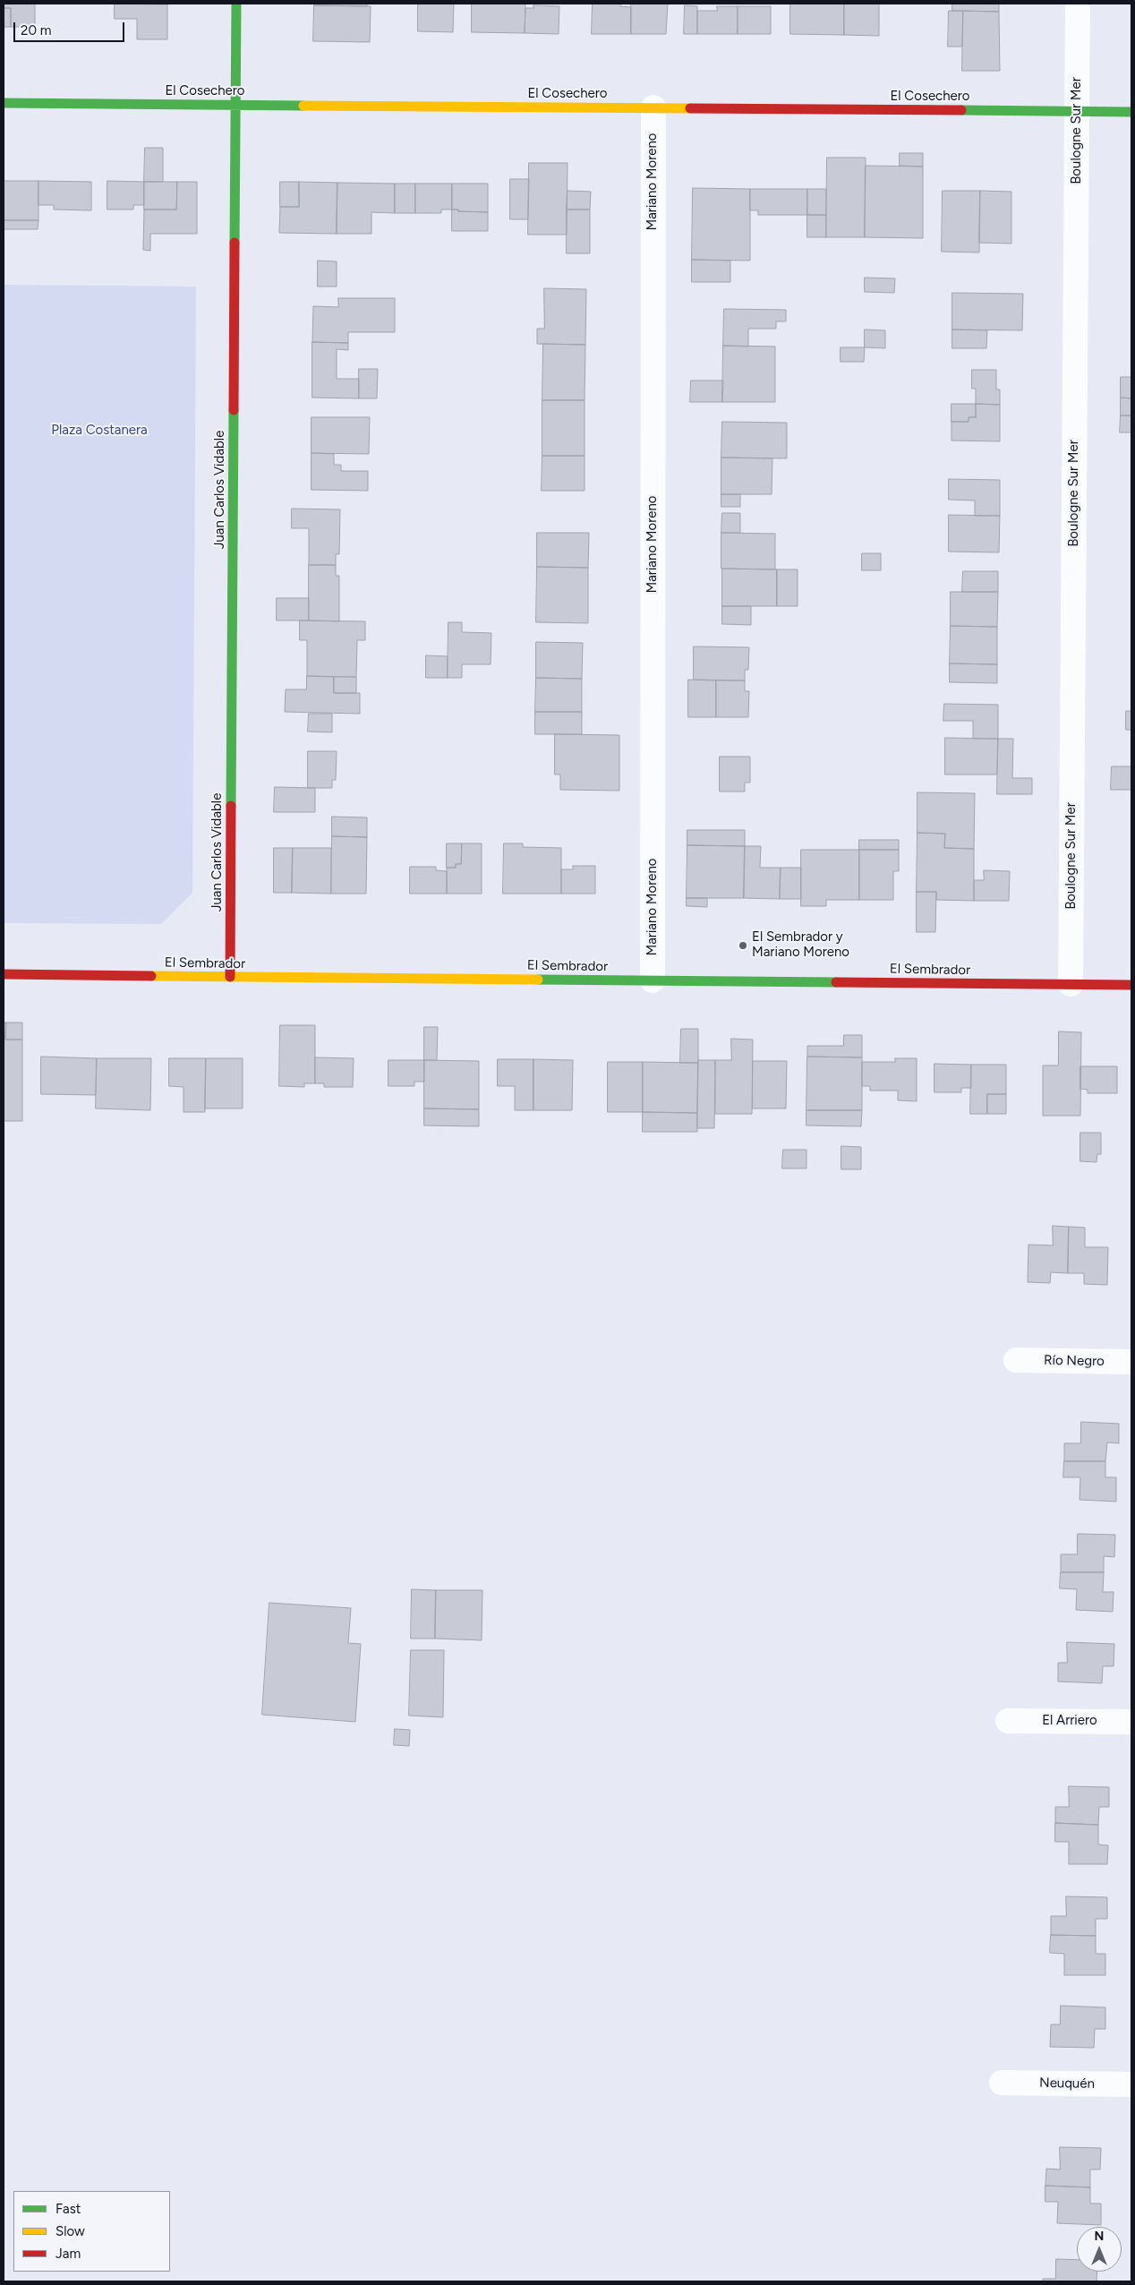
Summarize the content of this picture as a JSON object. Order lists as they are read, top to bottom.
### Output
{
  "streets": {
    "street": [
      "El Cosechero",
      "Boulogne Sur Mer",
      "Mariano Moreno",
      "Juan Carlos Vidable",
      "El Sembrador",
      "Río Negro",
      "El Arriero",
      "Neuquén"
    ]
  },
  "crossings": [
    ["El Cosechero", "Boulogne Sur Mer"],
    ["El Cosechero", "Mariano Moreno"],
    ["El Cosechero", "Juan Carlos Vidable"],
    ["Boulogne Sur Mer", "El Sembrador"],
    ["Mariano Moreno", "El Sembrador"],
    ["Juan Carlos Vidable", "El Sembrador"]
  ],
  "parks": ["Plaza Costanera"],
  "places": ["El Sembrador y Mariano Moreno"],
  "legend": ["Fast", "Slow", "Jam"],
  "scale_bar": "20 m",
  "north": "top"
}
